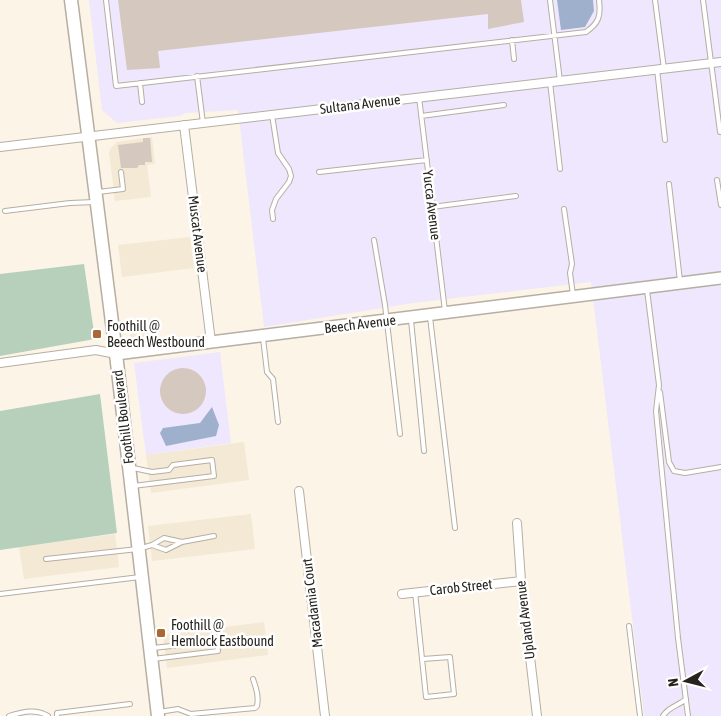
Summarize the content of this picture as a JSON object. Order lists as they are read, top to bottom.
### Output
{
  "streets": {
    "main road": ["Beech Avenue", "Foothill Boulevard"],
    "street": [
      "Sultana Avenue",
      "Muscat Avenue",
      "Carob Street",
      "Macadamia Court",
      "Upland Avenue"
    ],
    "lane": ["Yucca Avenue"]
  },
  "crossings": [
    ["Sultana Avenue", "Yucca Avenue"],
    ["Sultana Avenue", "Muscat Avenue"],
    ["Sultana Avenue", "Foothill Boulevard"],
    ["Yucca Avenue", "Beech Avenue"],
    ["Muscat Avenue", "Beech Avenue"],
    ["Beech Avenue", "Foothill Boulevard"],
    ["Carob Street", "Upland Avenue"]
  ],
  "places": {
    "transit": ["Foothill @ Beeech Westbound", "Foothill @ Hemlock Eastbound"]
  },
  "north": "left"
}
